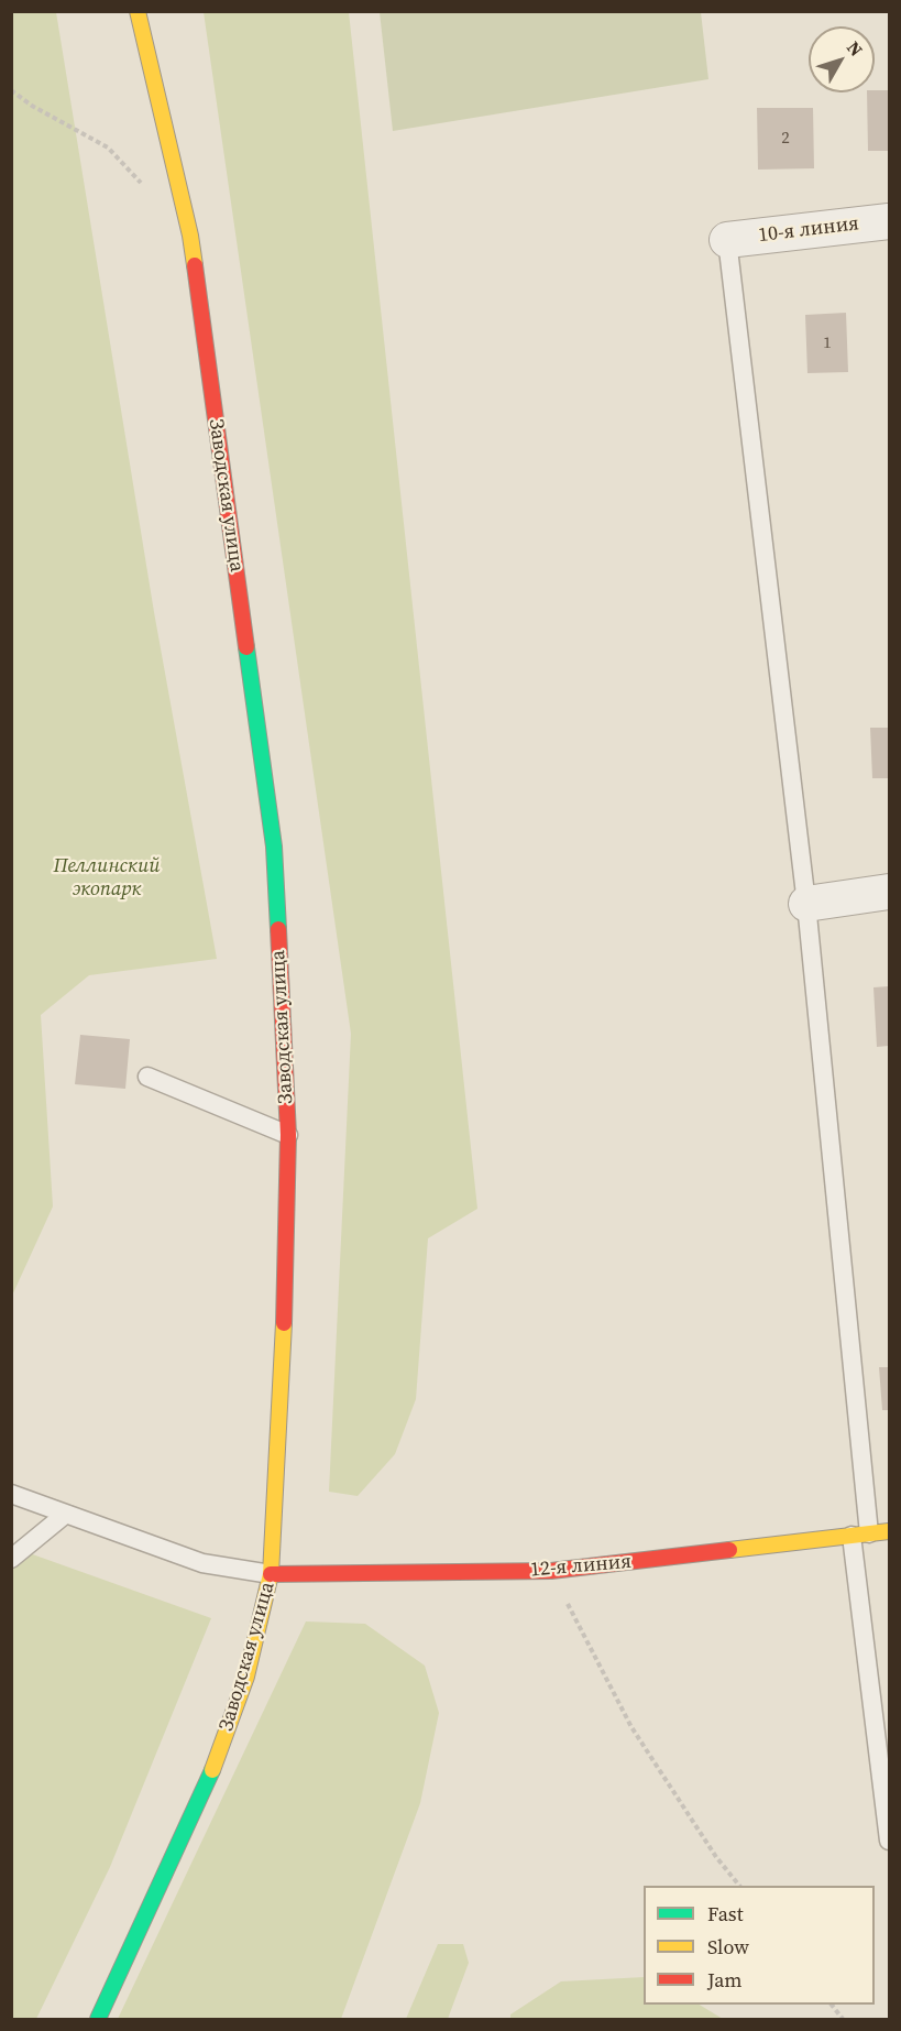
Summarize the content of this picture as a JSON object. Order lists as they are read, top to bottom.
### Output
{
  "streets": {
    "street": ["10-я линия", "Заводская улица", "12-я линия"]
  },
  "crossings": [
    ["Заводская улица", "12-я линия"]
  ],
  "parks": ["Пеллинский экопарк"],
  "house_numbers": ["2", "1"],
  "legend": ["Fast", "Slow", "Jam"],
  "north": "top right"
}
